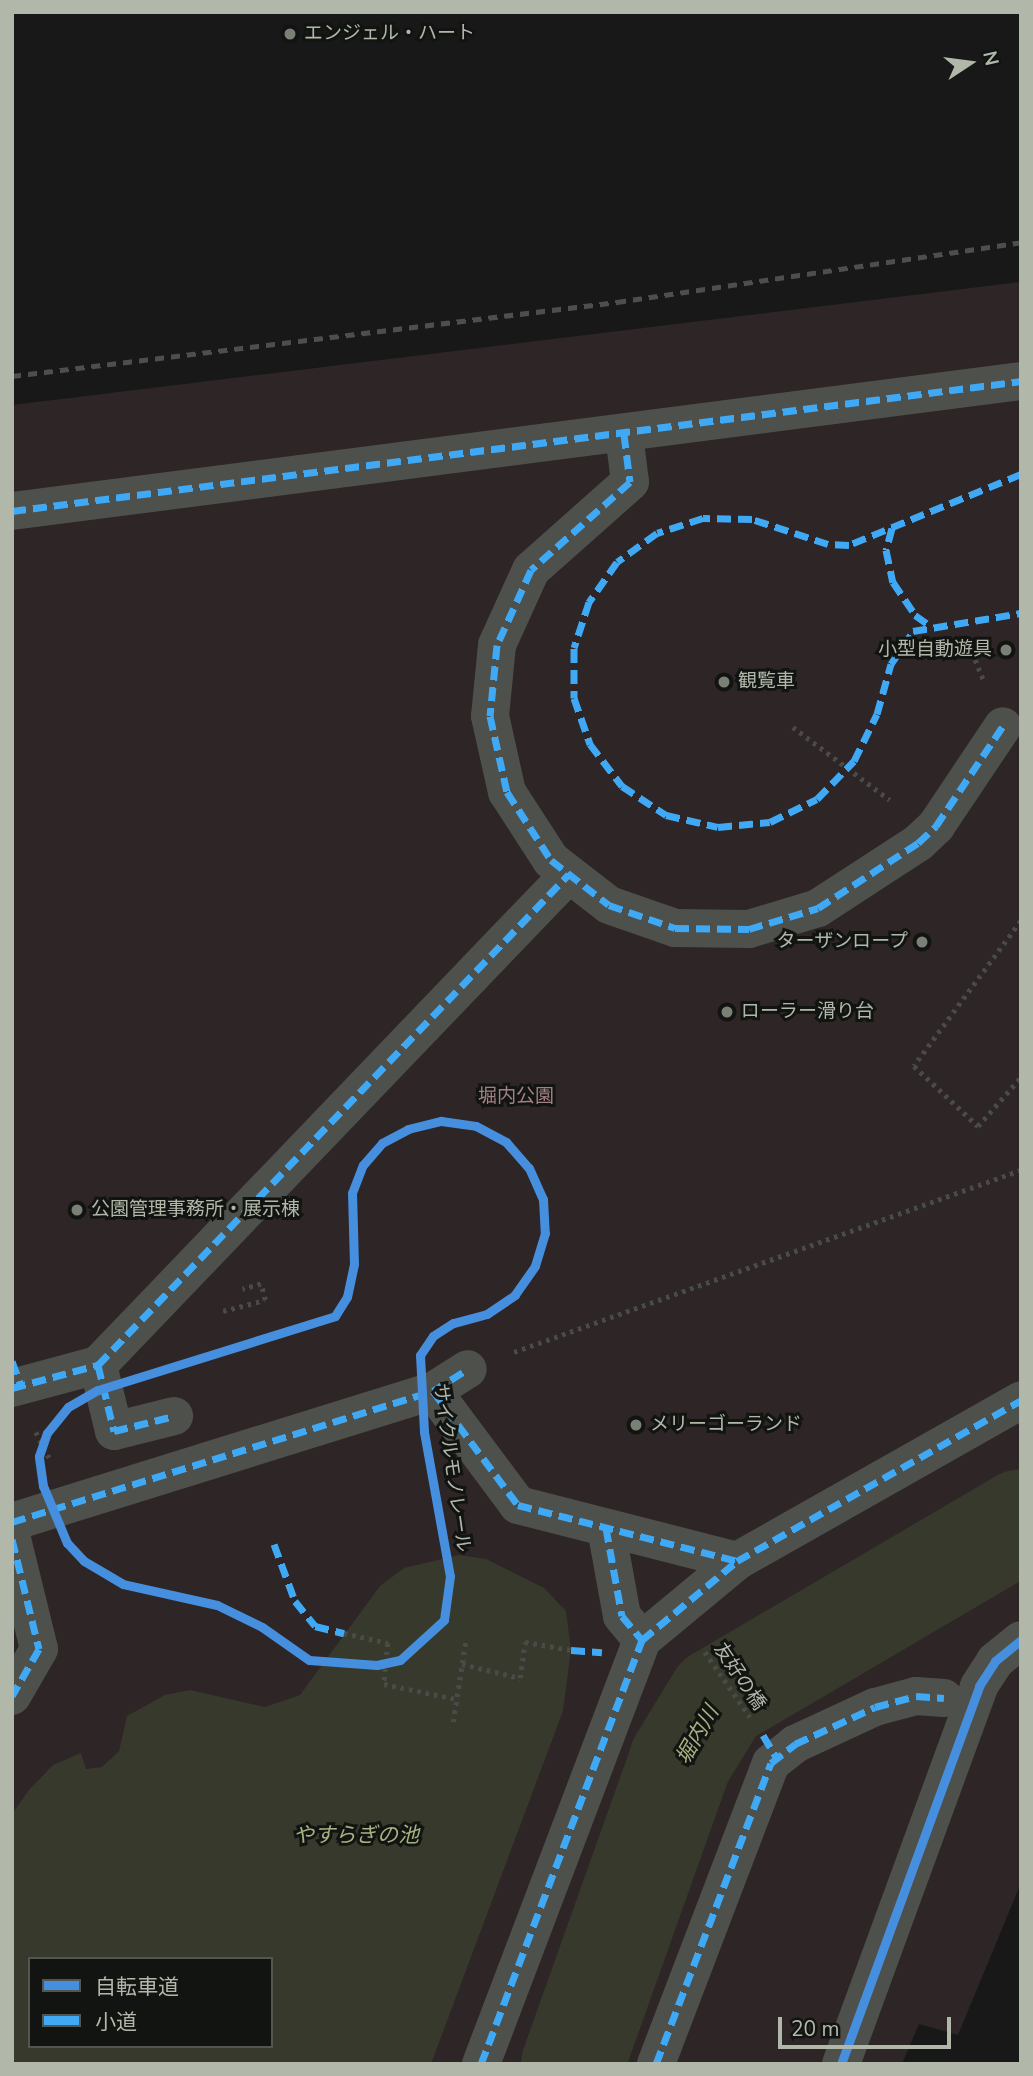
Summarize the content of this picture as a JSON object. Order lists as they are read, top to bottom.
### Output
{
  "streets": {
    "path": ["友好の橋"],
    "cycle path": ["サイクルモノレール"]
  },
  "water": ["堀内川", "やすらぎの池"],
  "parks": ["堀内公園"],
  "places": [
    "エンジェル・ハート",
    "小型自動遊具",
    "観覧車",
    "ターザンロープ",
    "ローラー滑り台",
    "公園管理事務所・展示棟",
    "メリーゴーランド"
  ],
  "legend": ["自転車道", "小道"],
  "scale_bar": "20 m",
  "north": "right"
}
